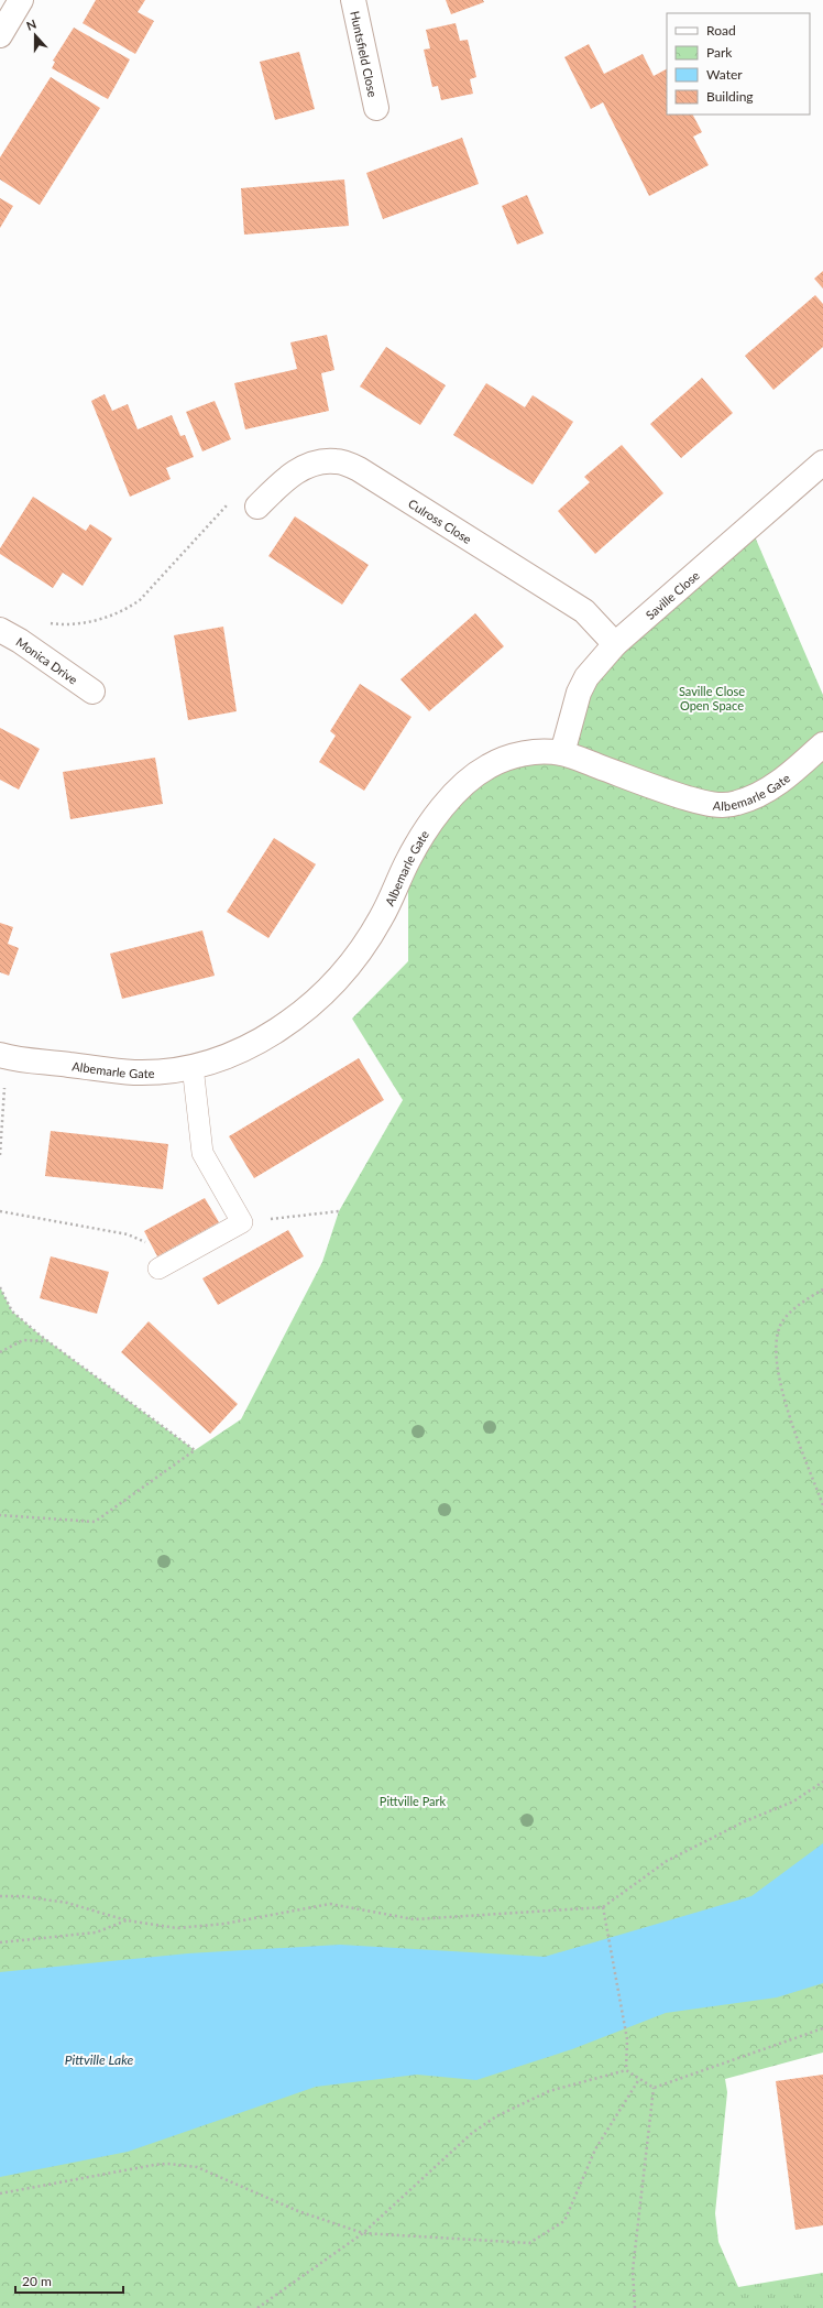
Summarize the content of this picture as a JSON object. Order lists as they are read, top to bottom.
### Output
{
  "streets": {
    "street": [
      "Huntsfield Close",
      "Culross Close",
      "Saville Close",
      "Monica Drive",
      "Albemarle Gate"
    ]
  },
  "crossings": [
    ["Culross Close", "Saville Close"],
    ["Saville Close", "Albemarle Gate"]
  ],
  "water": ["Pittville Lake"],
  "parks": ["Saville Close Open Space", "Pittville Park"],
  "legend": [
    "Road",
    "Park",
    "Water",
    "Building"
  ],
  "scale_bar": "20 m",
  "north": "top"
}
